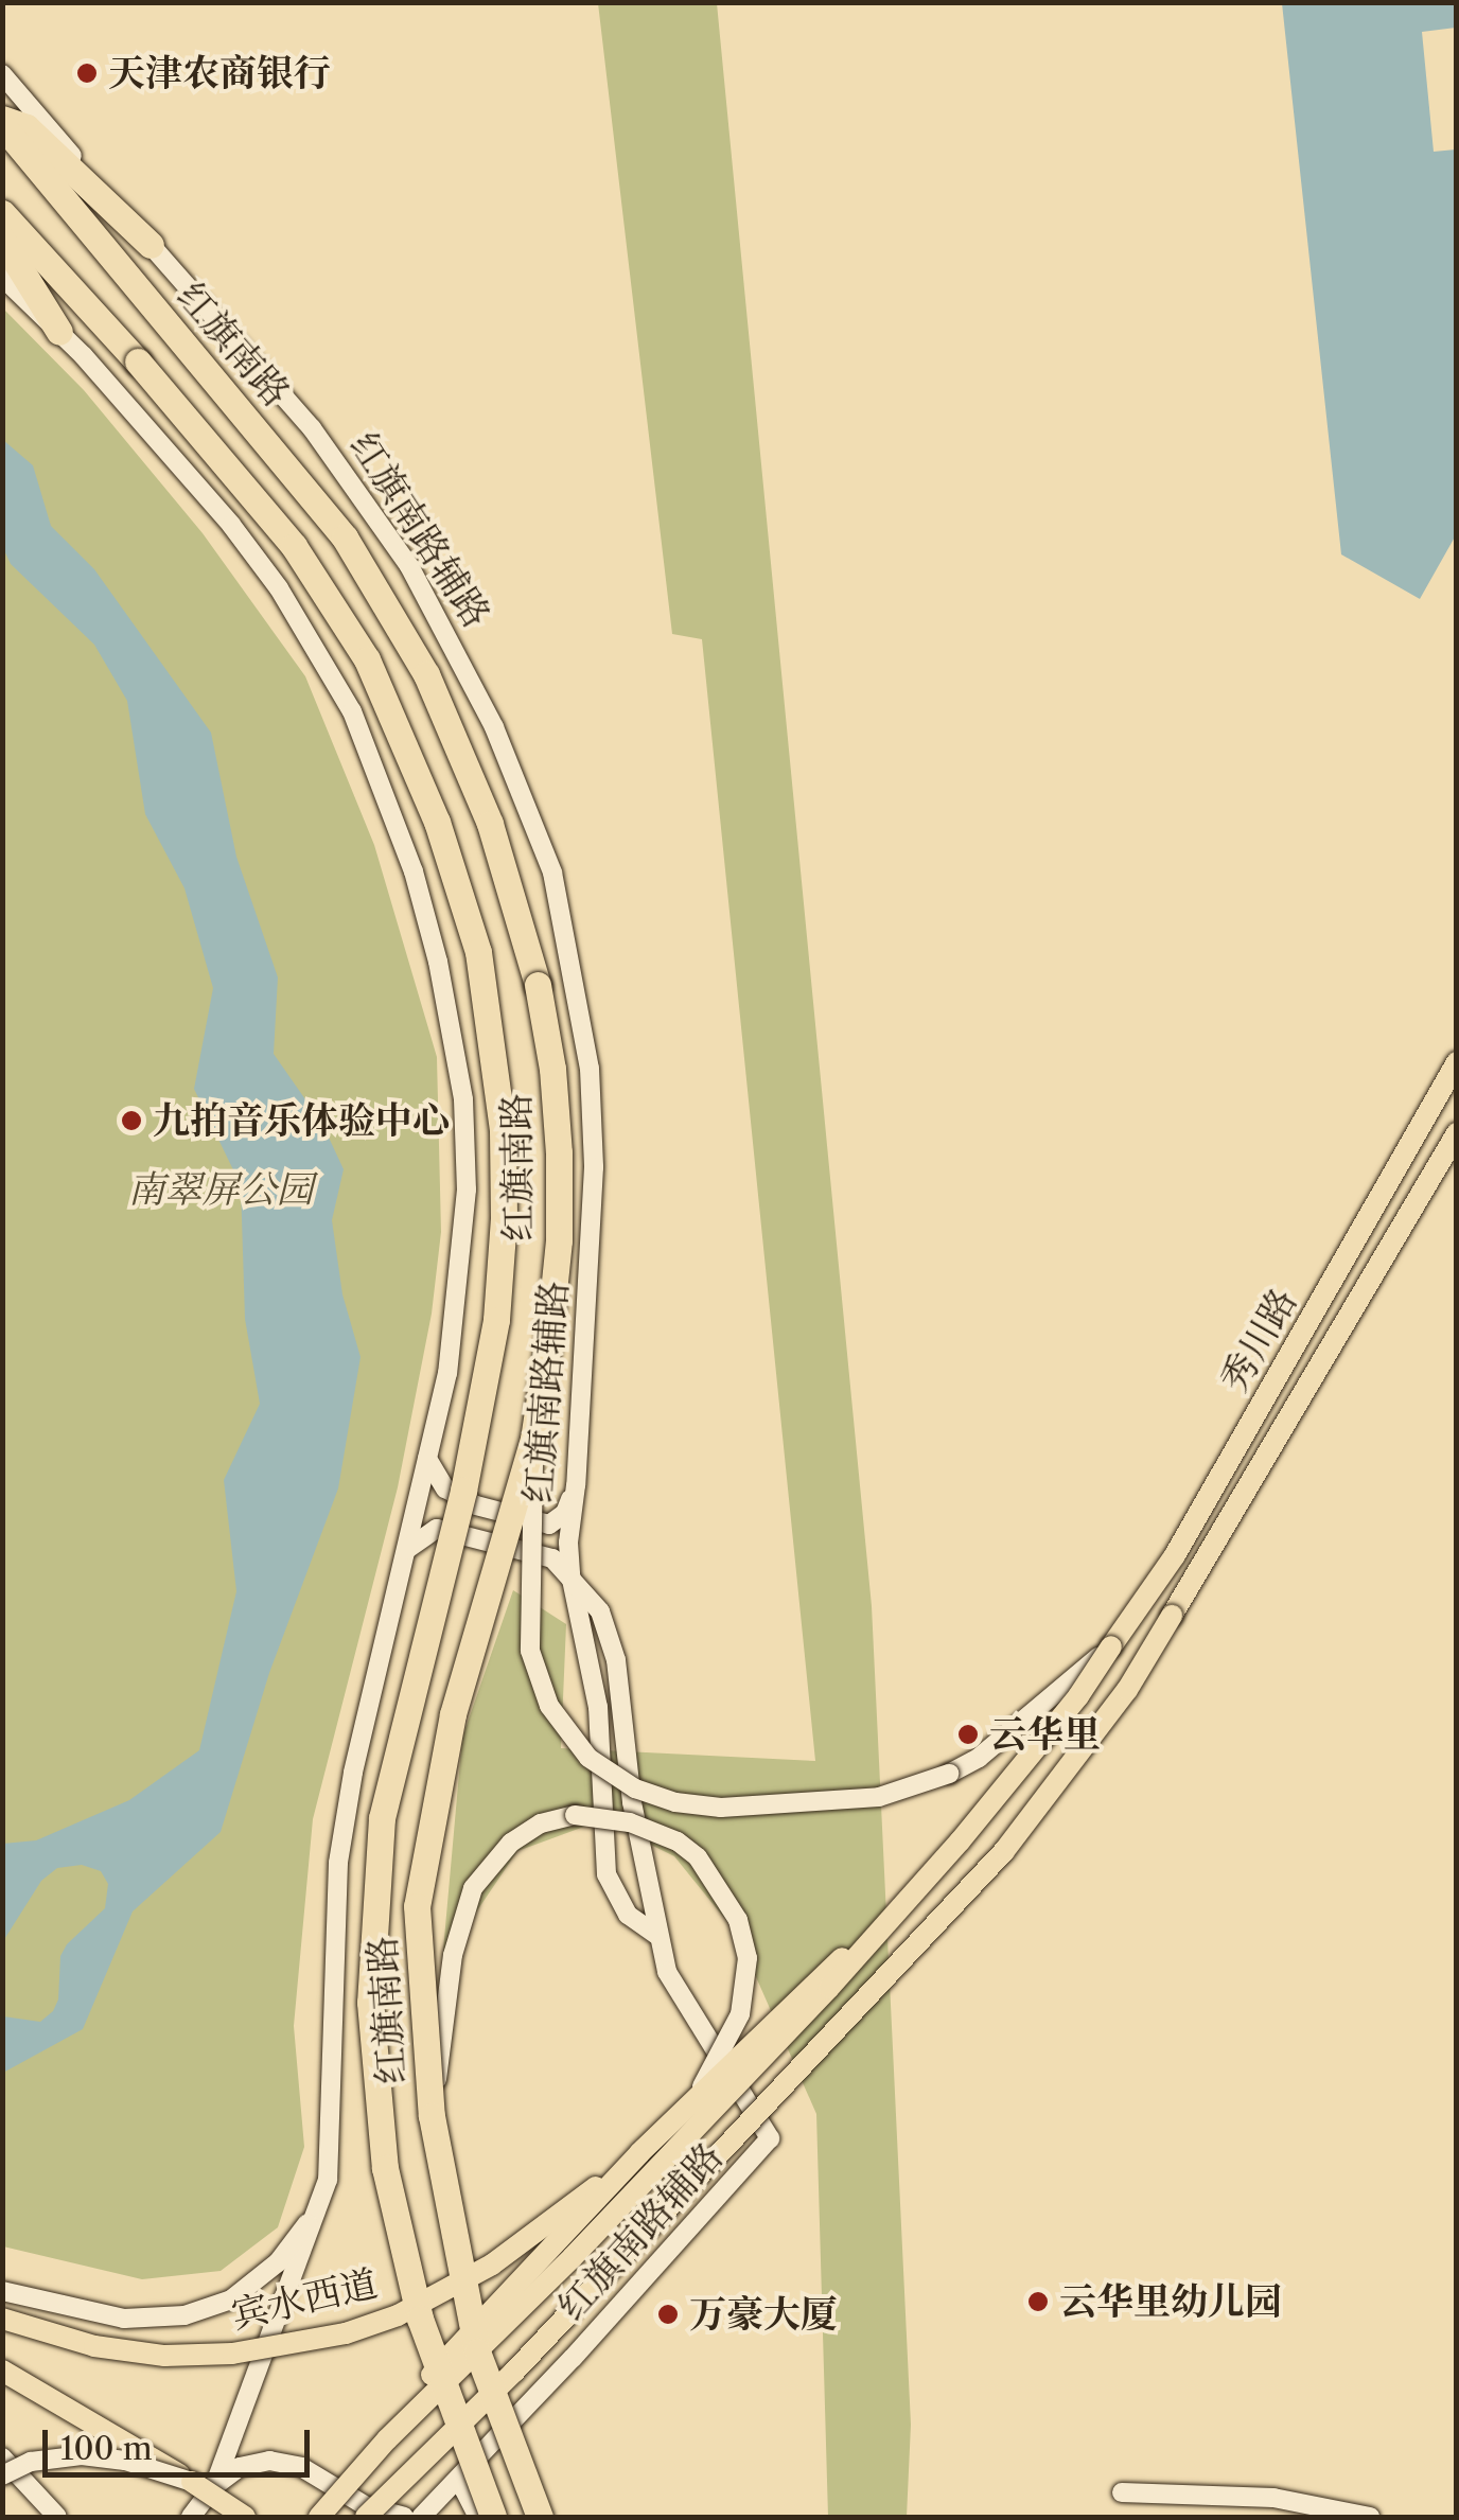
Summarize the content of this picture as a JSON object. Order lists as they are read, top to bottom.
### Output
{
  "streets": {
    "highway": ["红旗南路"],
    "main road": ["红旗南路辅路", "秀川路", "宾水西道"]
  },
  "parks": ["南翠屏公园"],
  "places": [
    "天津农商银行",
    "九拍音乐体验中心",
    "云华里",
    "云华里幼儿园",
    "万豪大厦"
  ],
  "scale_bar": "100 m"
}
